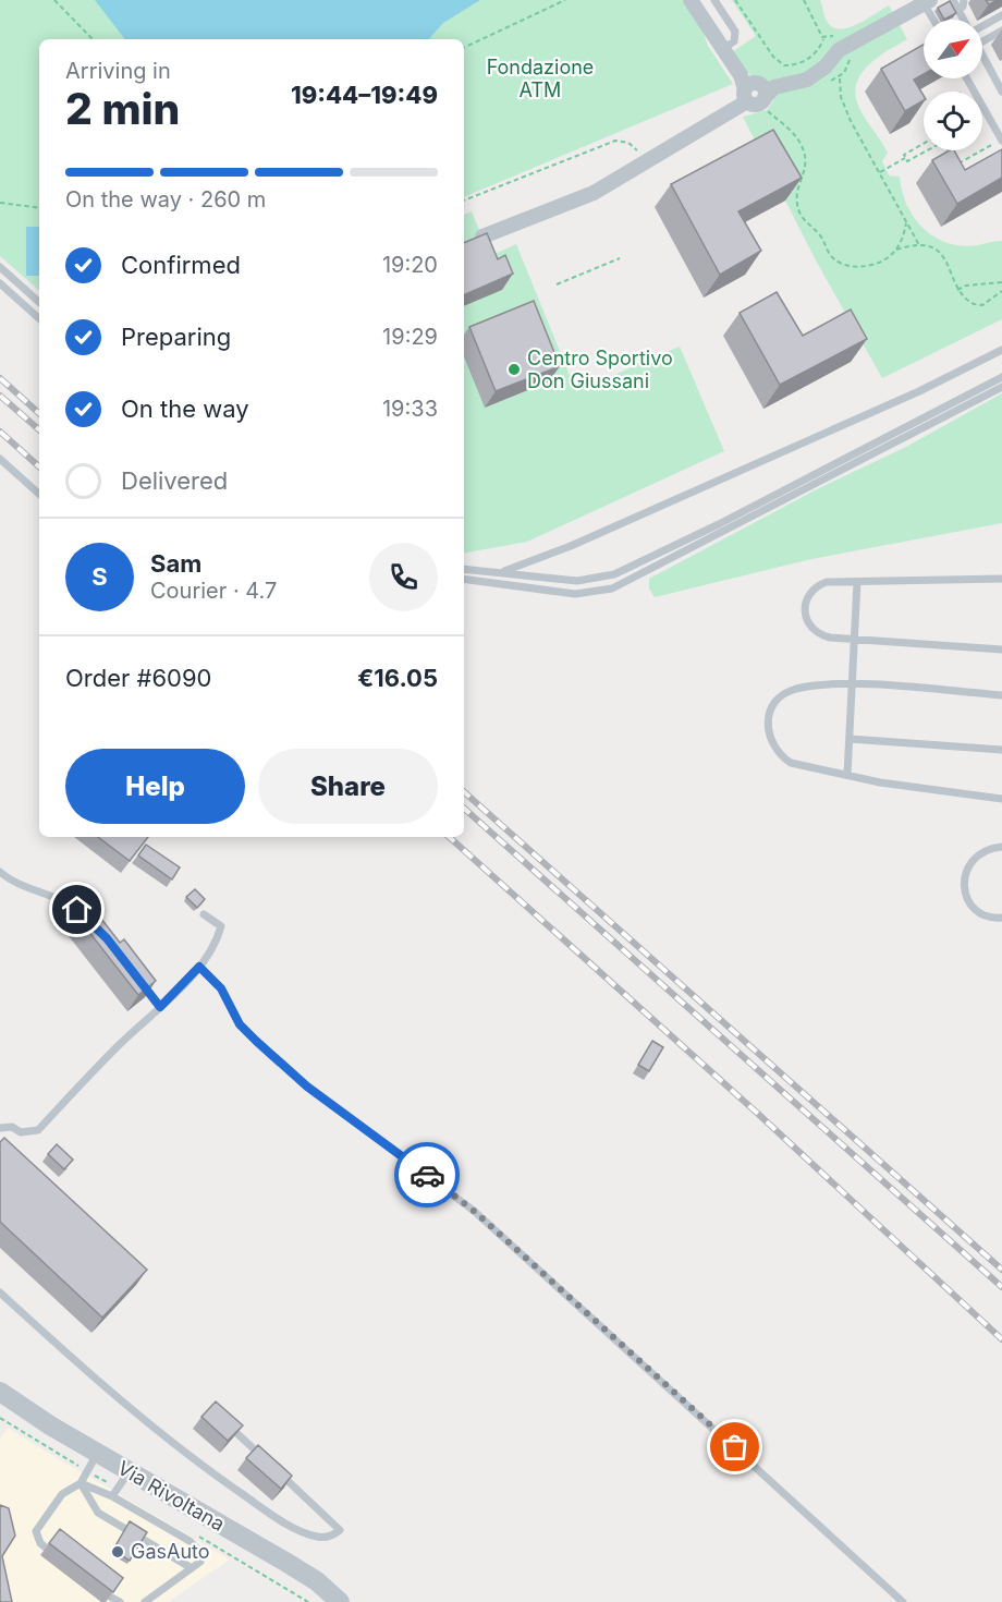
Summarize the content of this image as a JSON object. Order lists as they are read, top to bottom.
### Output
{
  "streets": {
    "street": ["Via Rivoltana"]
  },
  "parks": ["Fondazione ATM"],
  "places": ["Centro Sportivo Don Giussani", "GasAuto"],
  "north": "top right",
  "page": {
    "heading": ["2 min", "Arriving in", "19:44–19:49"],
    "panel": [
      "Sam",
      "Courier · 4.7",
      "Order #6090",
      "€16.05"
    ],
    "bar": "On the way · 260 m",
    "list": [
      ["Confirmed", "19:20"],
      ["Preparing", "19:29"],
      ["On the way", "19:33"],
      "Delivered"
    ],
    "round": "S",
    "buttons": ["Help", "Share"]
  }
}
